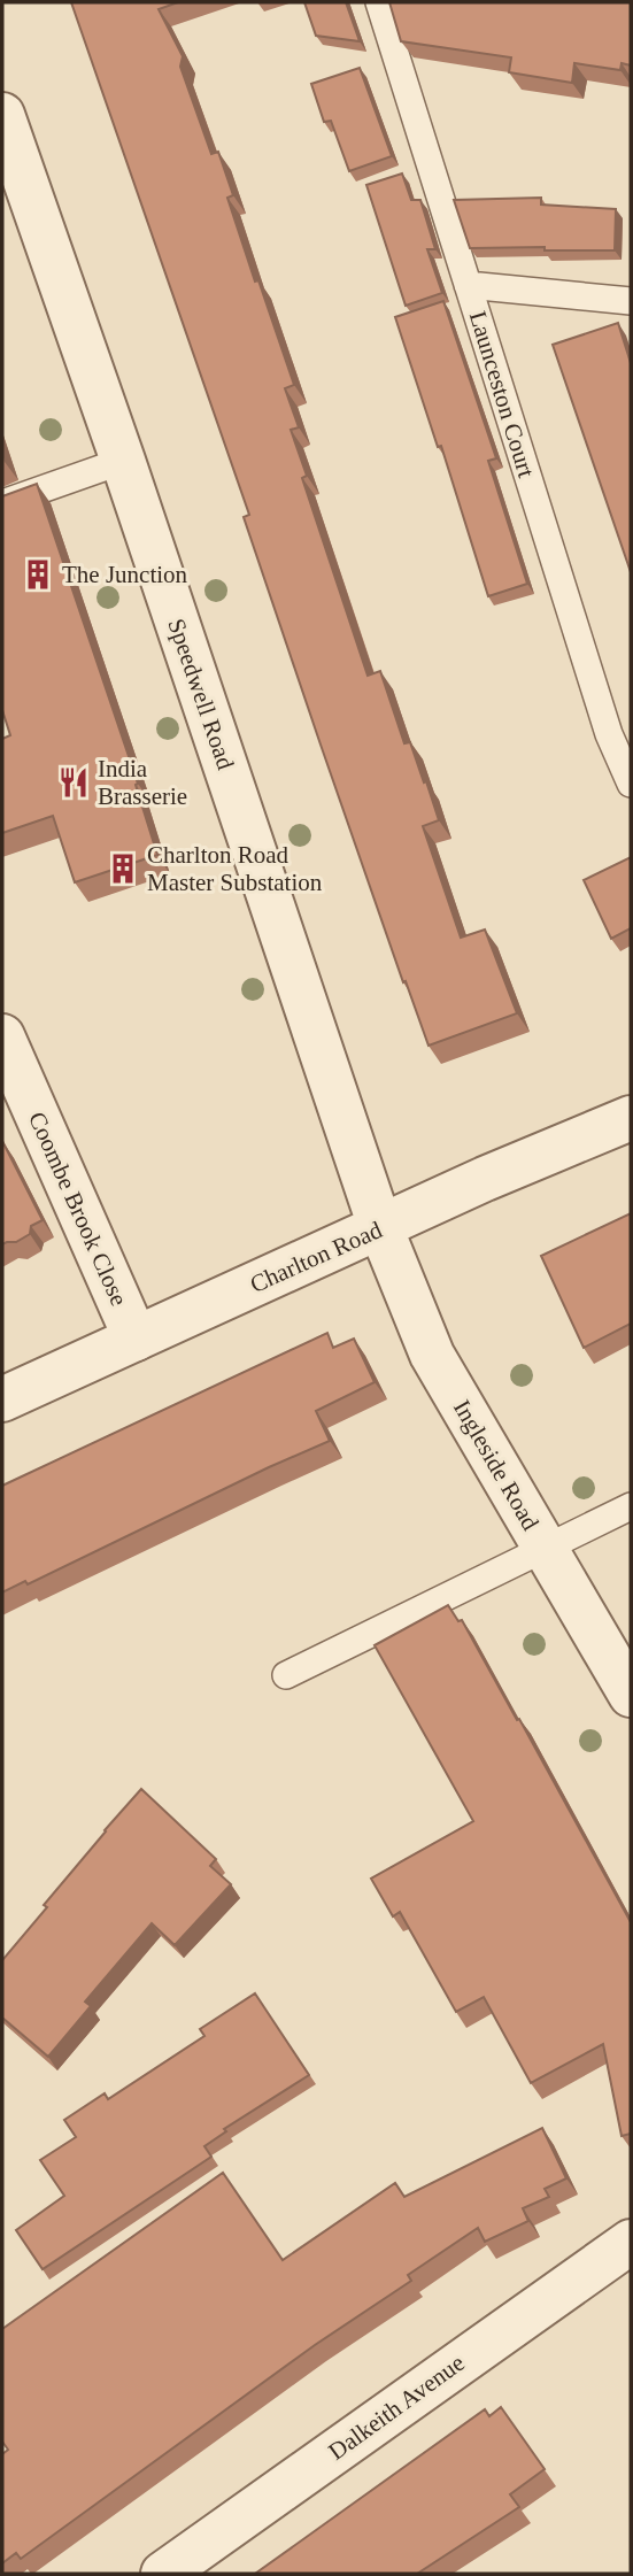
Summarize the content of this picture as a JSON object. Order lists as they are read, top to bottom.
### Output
{
  "streets": {
    "street": [
      "Speedwell Road",
      "Coombe Brook Close",
      "Charlton Road",
      "Ingleside Road",
      "Dalkeith Avenue"
    ],
    "lane": ["Launceston Court"]
  },
  "crossings": [
    ["Speedwell Road", "Charlton Road"],
    ["Speedwell Road", "Ingleside Road"],
    ["Coombe Brook Close", "Charlton Road"],
    ["Charlton Road", "Ingleside Road"]
  ],
  "places": {
    "building": ["The Junction", "Charlton Road Master Substation"],
    "restaurant": ["India Brasserie"]
  }
}
